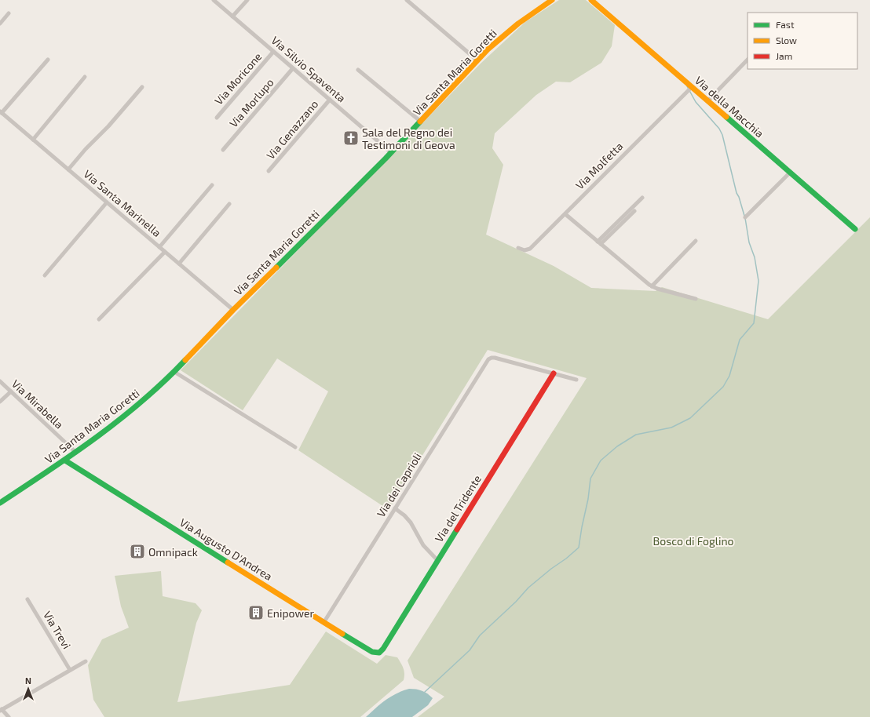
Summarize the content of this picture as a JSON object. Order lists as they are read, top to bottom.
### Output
{
  "streets": {
    "street": [
      "Via Silvio Spaventa",
      "Via Santa Maria Goretti",
      "Via Moricone",
      "Via Morlupo",
      "Via della Macchia",
      "Via Genazzano",
      "Via Molfetta",
      "Via Santa Marinella",
      "Via Mirabella",
      "Via dei Caprioli",
      "Via del Tridente",
      "Via Augusto D'Andrea",
      "Via Trevi"
    ]
  },
  "crossings": [
    ["Via Silvio Spaventa", "Via Santa Maria Goretti"],
    ["Via Silvio Spaventa", "Via Moricone"],
    ["Via Silvio Spaventa", "Via Morlupo"],
    ["Via Silvio Spaventa", "Via Genazzano"],
    ["Via Santa Maria Goretti", "Via Santa Marinella"],
    ["Via Santa Maria Goretti", "Via Mirabella"],
    ["Via Santa Maria Goretti", "Via Augusto D'Andrea"],
    ["Via della Macchia", "Via Molfetta"],
    ["Via dei Caprioli", "Via del Tridente"],
    ["Via dei Caprioli", "Via Augusto D'Andrea"],
    ["Via del Tridente", "Via Augusto D'Andrea"]
  ],
  "parks": ["Bosco di Foglino"],
  "places": {
    "church": ["Sala del Regno dei Testimoni di Geova"],
    "building": ["Omnipack", "Enipower"]
  },
  "legend": ["Fast", "Slow", "Jam"],
  "north": "top"
}
